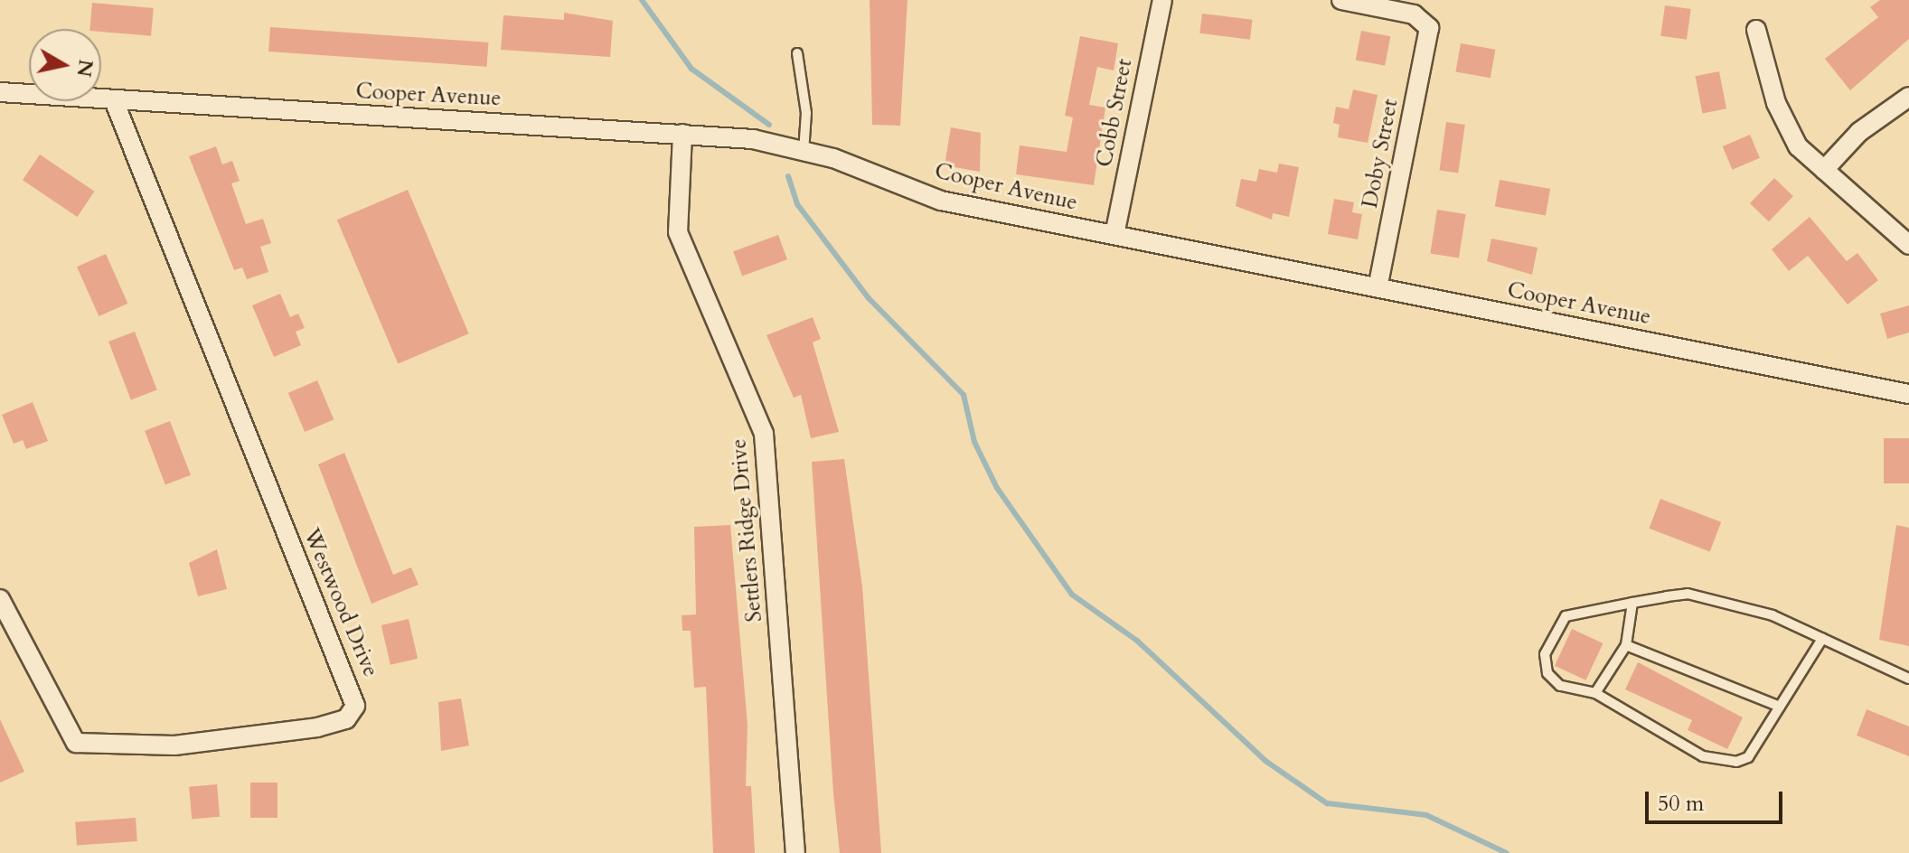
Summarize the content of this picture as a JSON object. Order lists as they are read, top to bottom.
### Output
{
  "streets": {
    "street": [
      "Cooper Avenue",
      "Cobb Street",
      "Doby Street",
      "Settlers Ridge Drive",
      "Westwood Drive"
    ]
  },
  "crossings": [
    ["Cooper Avenue", "Cobb Street"],
    ["Cooper Avenue", "Doby Street"],
    ["Cooper Avenue", "Settlers Ridge Drive"],
    ["Cooper Avenue", "Westwood Drive"]
  ],
  "scale_bar": "50 m",
  "north": "right"
}
